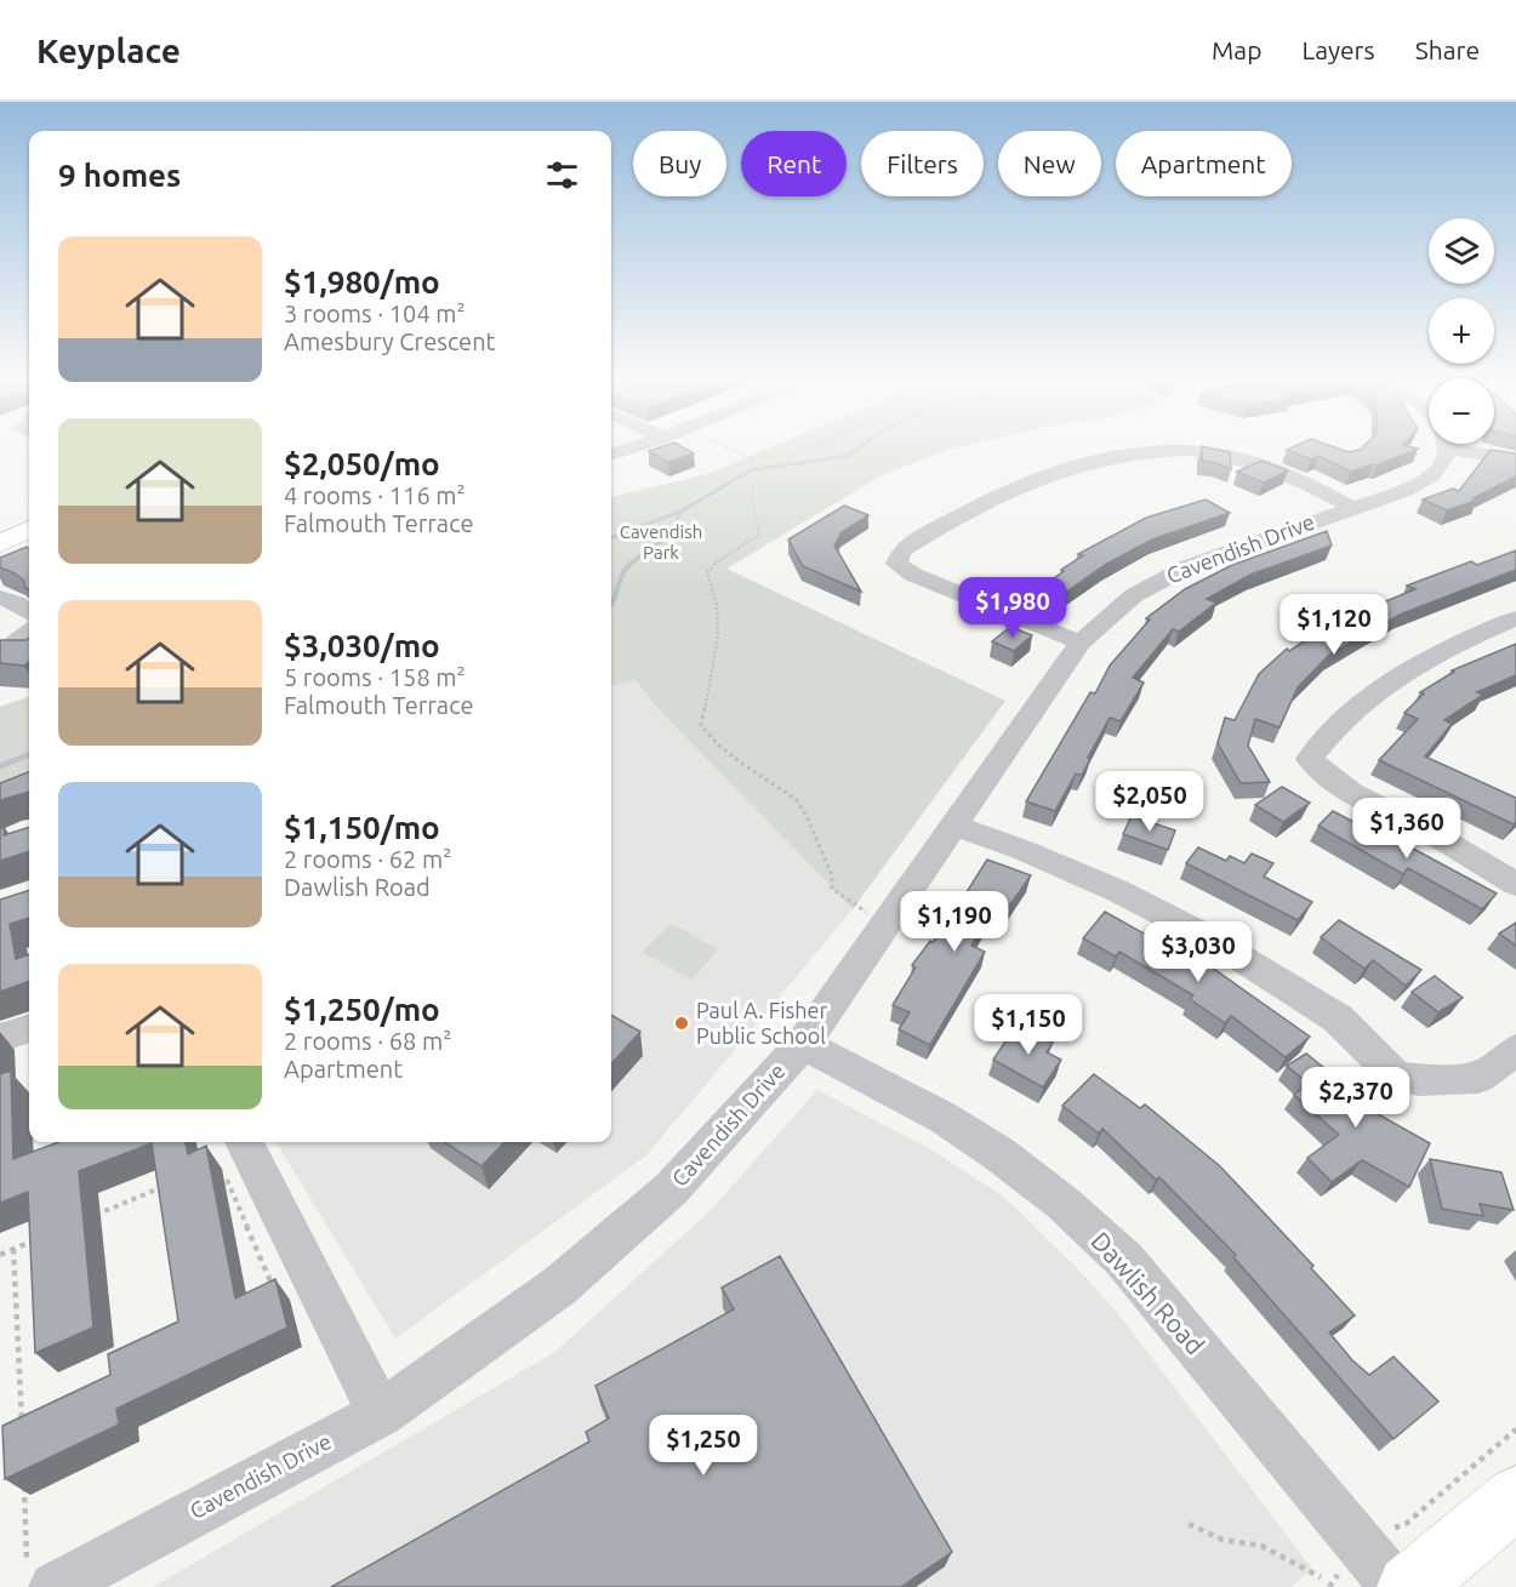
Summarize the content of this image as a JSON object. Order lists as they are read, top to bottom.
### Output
{
  "streets": {
    "street": ["Cavendish Drive", "Dawlish Road"]
  },
  "crossings": [
    ["Cavendish Drive", "Dawlish Road"]
  ],
  "parks": ["Cavendish Park"],
  "places": ["Paul A. Fisher Public School"],
  "page": {
    "header": "Keyplace",
    "nav": ["Map", "Layers", "Share"],
    "chip": [
      "Buy",
      "Rent",
      "Filters",
      "New",
      "Apartment"
    ],
    "heading": "9 homes",
    "map_buttons": ["+", "−"],
    "list": [
      {
        "name": "$1,980/mo",
        "note": "3 rooms · 104 m² · Amesbury Crescent"
      },
      {
        "name": "$2,050/mo",
        "note": "4 rooms · 116 m² · Falmouth Terrace"
      },
      {
        "name": "$3,030/mo",
        "note": "5 rooms · 158 m² · Falmouth Terrace"
      },
      {
        "name": "$1,150/mo",
        "note": "2 rooms · 62 m² · Dawlish Road"
      },
      {
        "name": "$1,250/mo",
        "note": "2 rooms · 68 m² · Apartment"
      }
    ],
    "price": [
      "$1,980",
      "$1,120",
      "$2,050",
      "$1,360",
      "$1,190",
      "$3,030",
      "$1,150",
      "$2,370",
      "$1,250"
    ]
  }
}
